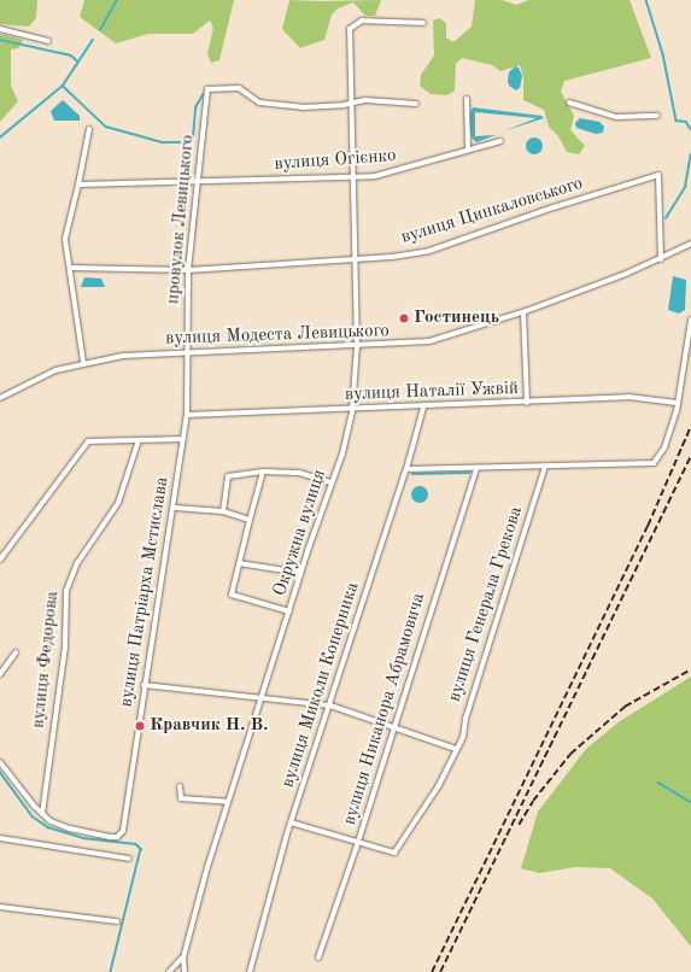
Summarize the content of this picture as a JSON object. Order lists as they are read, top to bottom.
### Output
{
  "streets": {
    "street": [
      "вулиця Огієнко",
      "вулиця Цинкаловського",
      "провулок Левицького",
      "вулиця Модеста Левицького",
      "вулиця Наталії Ужвій",
      "Окружна вулиця",
      "вулиця Патріарха Мстислава",
      "вулиця Генерала Грекова",
      "вулиця Федорова",
      "вулиця Миколи Коперника",
      "вулиця Никанора Абрамовича"
    ]
  },
  "crossings": [
    ["вулиця Огієнко", "провулок Левицького"],
    ["вулиця Огієнко", "Окружна вулиця"],
    ["вулиця Цинкаловського", "провулок Левицького"],
    ["вулиця Цинкаловського", "вулиця Модеста Левицького"],
    ["вулиця Цинкаловського", "Окружна вулиця"],
    ["провулок Левицького", "вулиця Модеста Левицького"],
    ["провулок Левицького", "Окружна вулиця"],
    ["провулок Левицького", "вулиця Патріарха Мстислава"],
    ["вулиця Модеста Левицького", "Окружна вулиця"],
    ["вулиця Модеста Левицького", "вулиця Патріарха Мстислава"],
    ["вулиця Наталії Ужвій", "Окружна вулиця"],
    ["вулиця Наталії Ужвій", "вулиця Патріарха Мстислава"],
    ["вулиця Наталії Ужвій", "вулиця Миколи Коперника"],
    ["вулиця Патріарха Мстислава", "вулиця Федорова"],
    ["вулиця Генерала Грекова", "вулиця Никанора Абрамовича"]
  ],
  "places": ["Гостинець", "Кравчик Н. В."]
}
